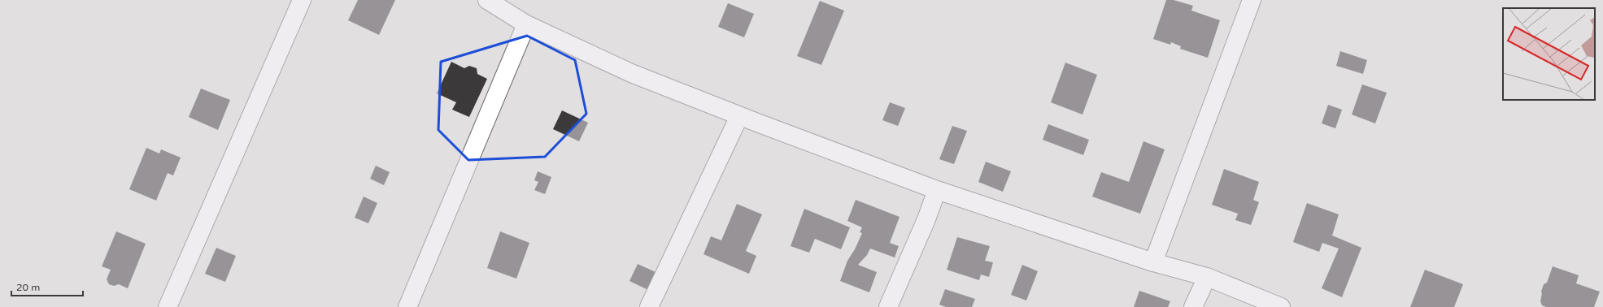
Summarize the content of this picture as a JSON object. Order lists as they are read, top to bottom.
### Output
{
  "scale_bar": "20 m"
}
